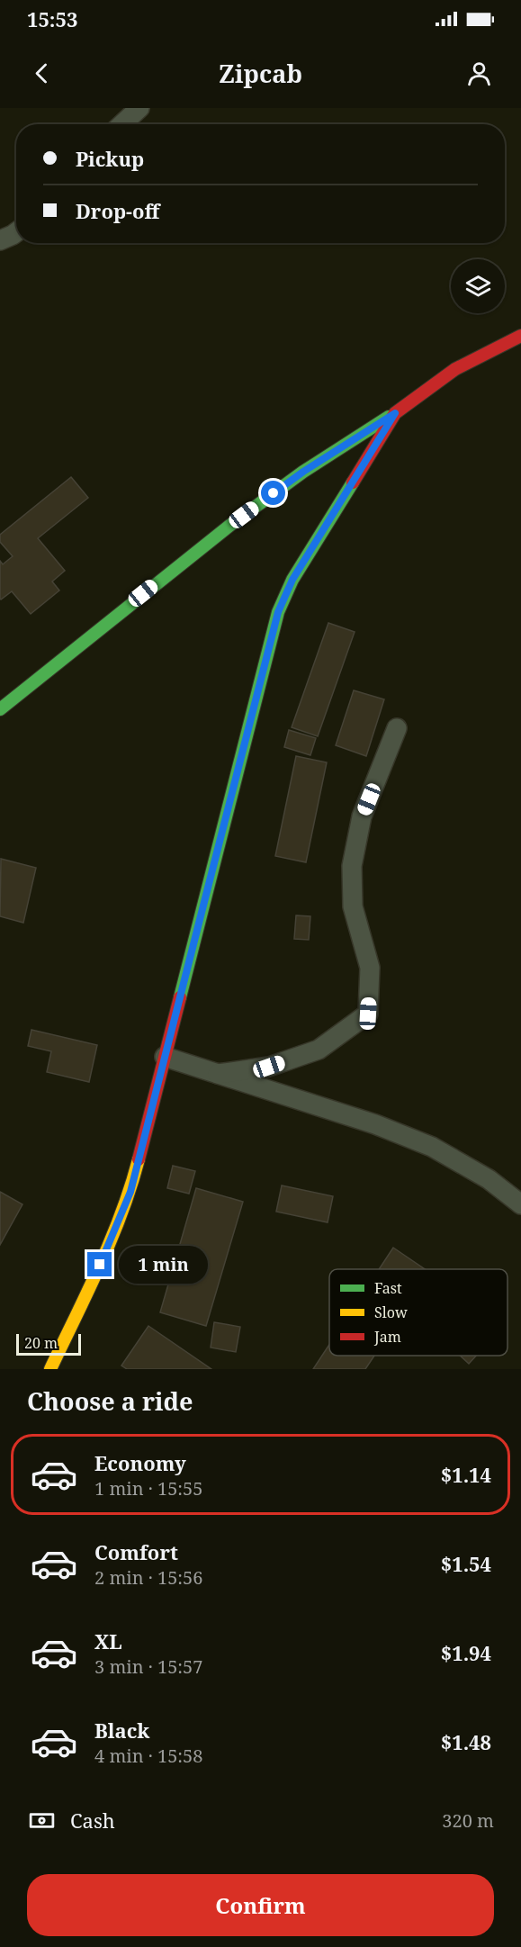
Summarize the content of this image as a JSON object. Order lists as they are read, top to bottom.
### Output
{
  "legend": ["Fast", "Slow", "Jam"],
  "scale_bar": "20 m",
  "page": {
    "status": "15:53",
    "header": "Zipcab",
    "banner": ["Pickup", "Drop-off"],
    "bubble": "1 min",
    "scale": "20 m",
    "heading": "Choose a ride",
    "list": [
      {
        "name": "Economy",
        "note": "1 min · 15:55",
        "value": "$1.14"
      },
      {
        "name": "Comfort",
        "note": "2 min · 15:56",
        "value": "$1.54"
      },
      {
        "name": "XL",
        "note": "3 min · 15:57",
        "value": "$1.94"
      },
      {
        "name": "Black",
        "note": "4 min · 15:58",
        "value": "$1.48"
      }
    ],
    "pay": ["Cash", "320 m"],
    "buttons": "Confirm"
  }
}
